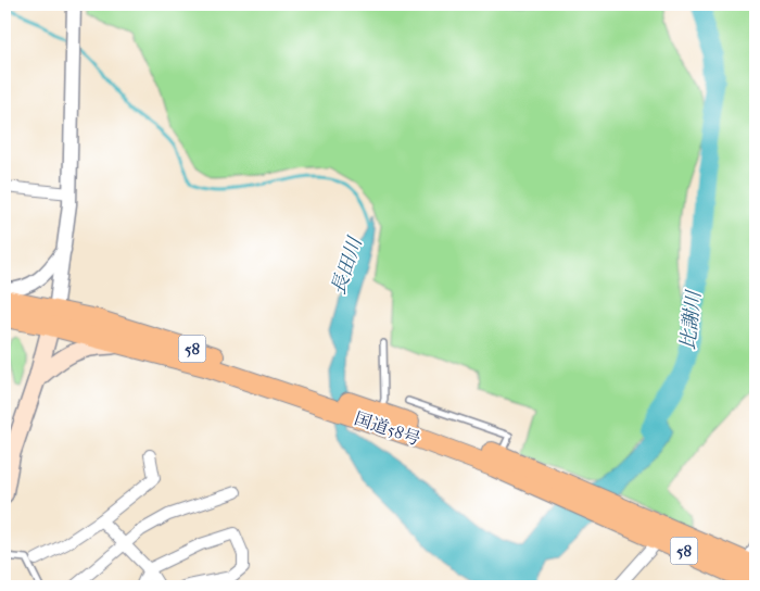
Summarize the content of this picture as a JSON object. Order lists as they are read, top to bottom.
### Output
{
  "streets": {
    "highway": ["58", "国道58号"]
  },
  "water": ["長田川", "比謝川"]
}
